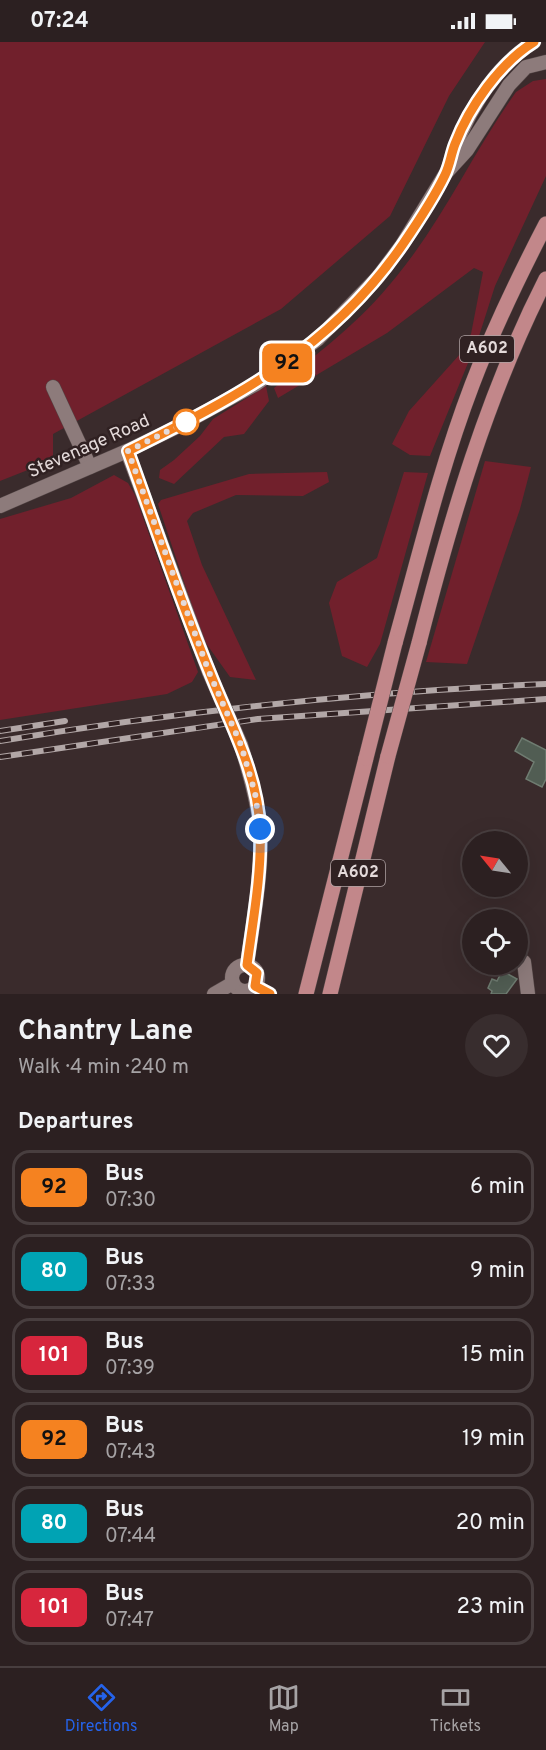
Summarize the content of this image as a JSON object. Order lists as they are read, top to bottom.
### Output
{
  "streets": {
    "main road": ["A602"],
    "street": ["Stevenage Road"]
  },
  "lines": ["bus line 92"],
  "north": "top left",
  "page": {
    "status": "07:24",
    "on_map": "92",
    "heading": [
      ["Chantry Lane", "Walk · 4 min · 240 m"],
      "Departures"
    ],
    "list": [
      {
        "mark": "92",
        "name": "Bus",
        "note": "07:30",
        "value": "6 min"
      },
      {
        "mark": "80",
        "name": "Bus",
        "note": "07:33",
        "value": "9 min"
      },
      {
        "mark": "101",
        "name": "Bus",
        "note": "07:39",
        "value": "15 min"
      },
      {
        "mark": "92",
        "name": "Bus",
        "note": "07:43",
        "value": "19 min"
      },
      {
        "mark": "80",
        "name": "Bus",
        "note": "07:44",
        "value": "20 min"
      },
      {
        "mark": "101",
        "name": "Bus",
        "note": "07:47",
        "value": "23 min"
      }
    ],
    "tabs": ["Directions", "Map", "Tickets"]
  }
}
